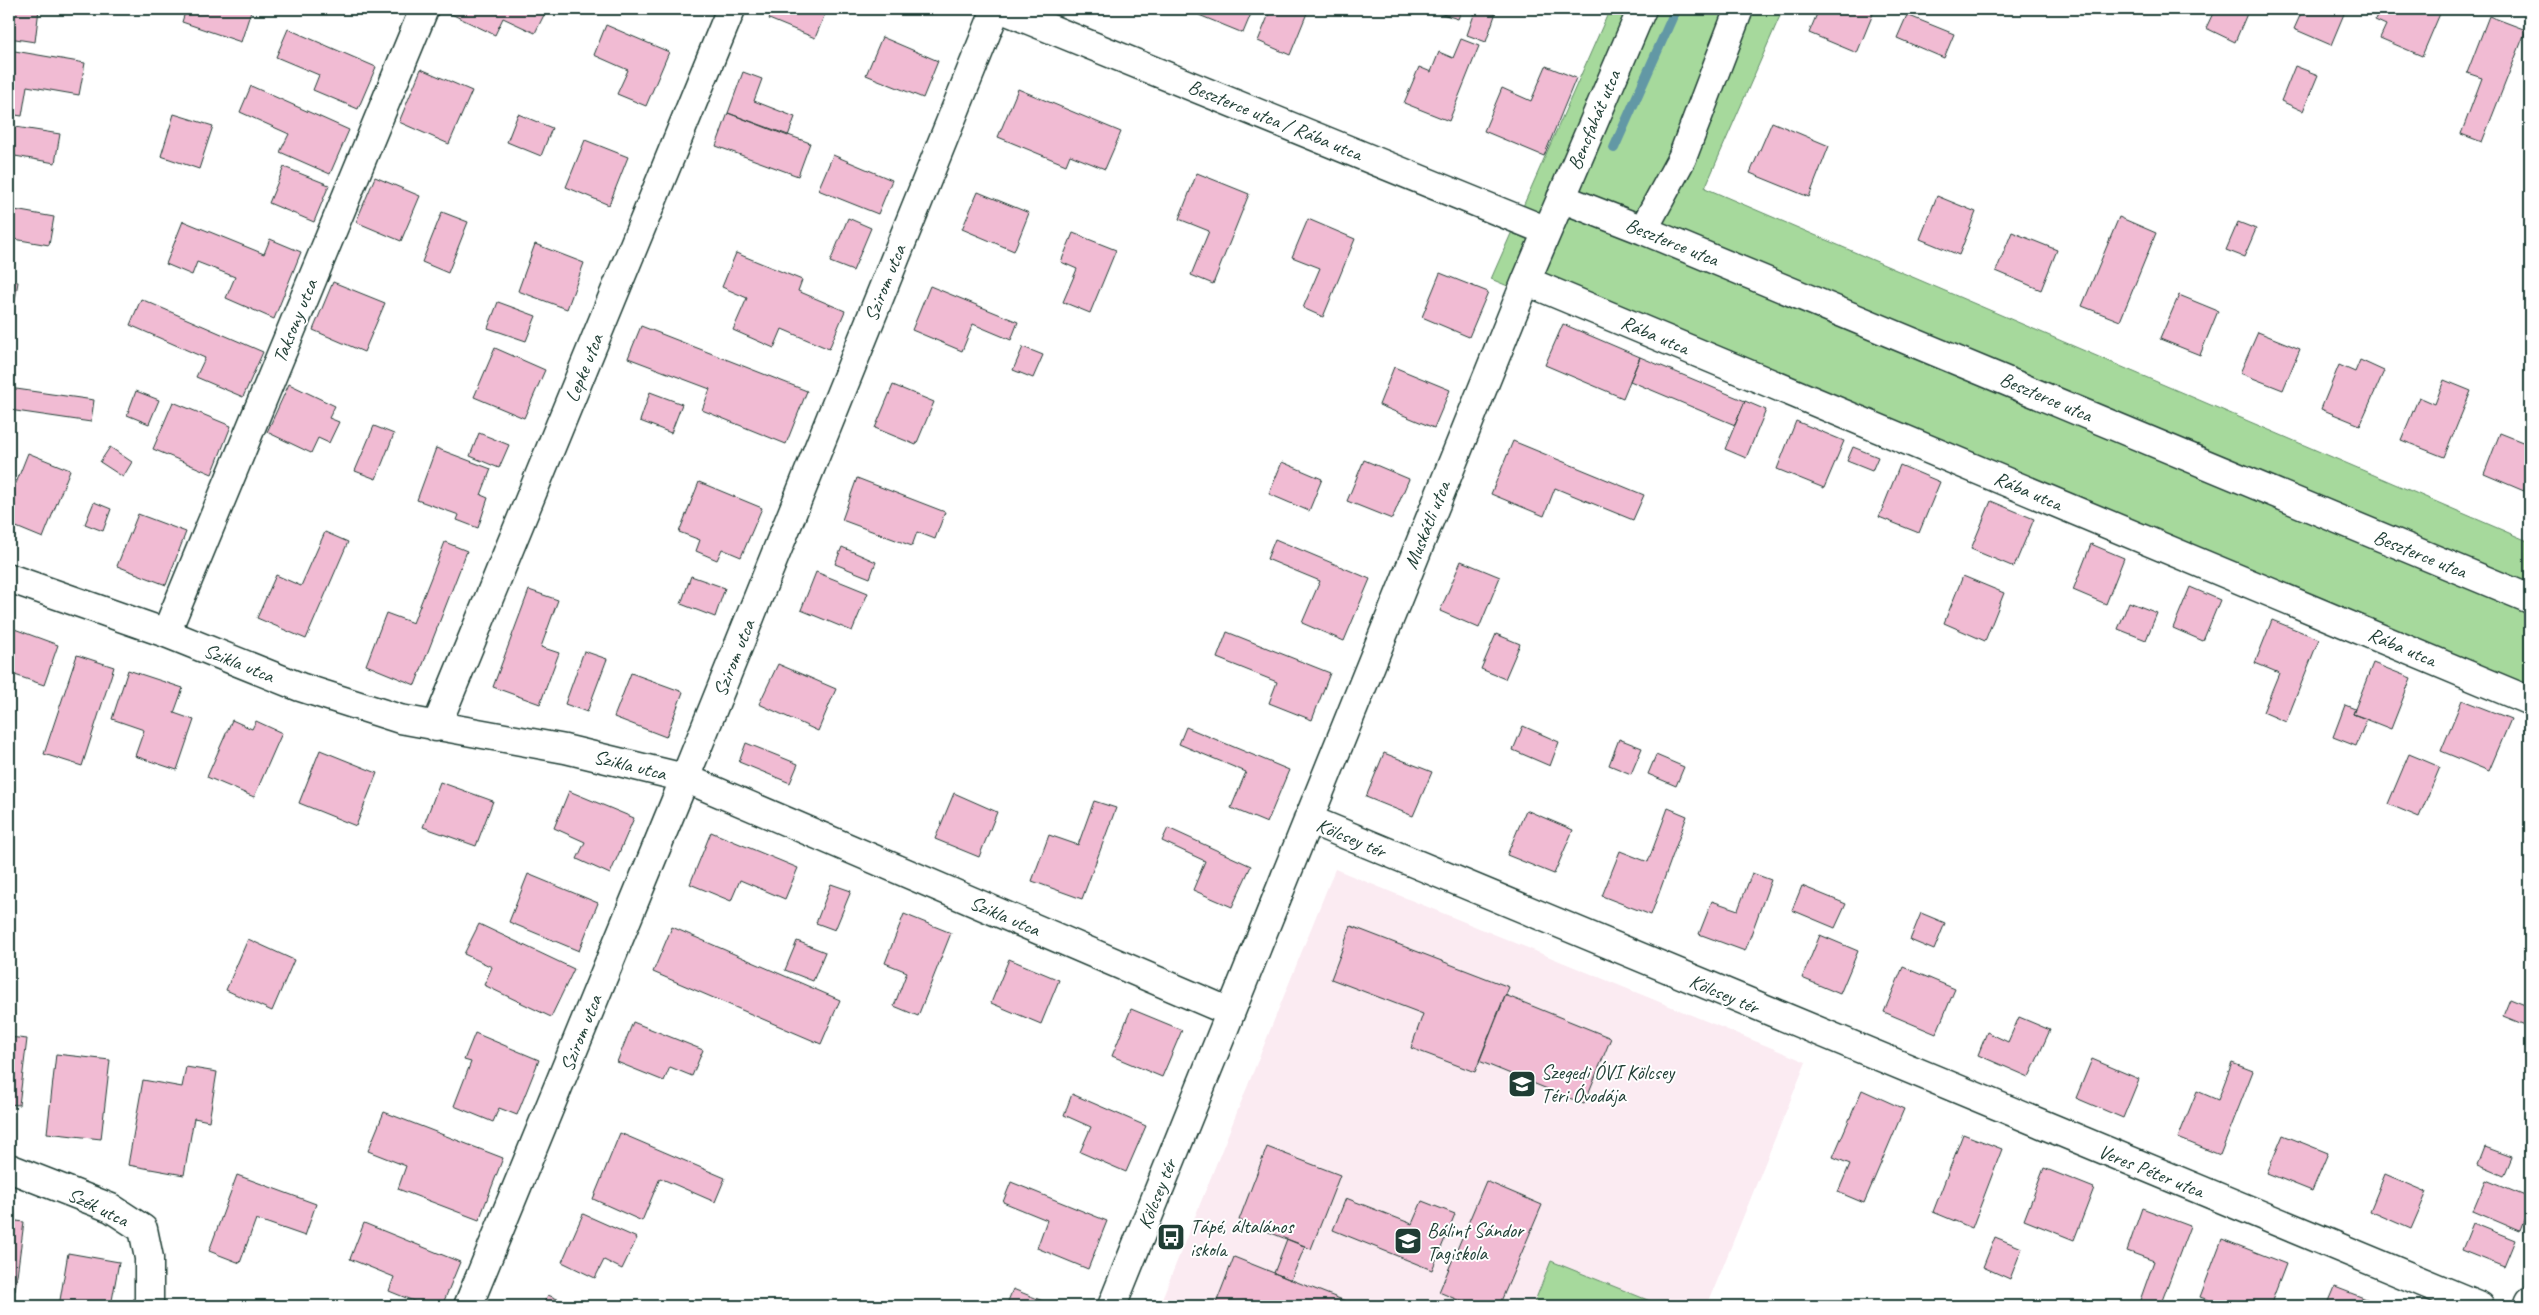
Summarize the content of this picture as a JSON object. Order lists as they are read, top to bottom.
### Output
{
  "streets": {
    "street": [
      "Beszterce utca / Rába utca",
      "Bencfahát utca",
      "Beszterce utca",
      "Szirom utca",
      "Taksony utca",
      "Rába utca",
      "Lepke utca",
      "Muskátli utca",
      "Szikla utca",
      "Kölcsey tér",
      "Veres Péter utca",
      "Szék utca"
    ]
  },
  "crossings": [
    ["Beszterce utca / Rába utca", "Bencfahát utca"],
    ["Beszterce utca / Rába utca", "Muskátli utca"],
    ["Bencfahát utca", "Beszterce utca"],
    ["Bencfahát utca", "Muskátli utca"],
    ["Szirom utca", "Szikla utca"],
    ["Taksony utca", "Szikla utca"],
    ["Rába utca", "Muskátli utca"],
    ["Lepke utca", "Szikla utca"],
    ["Muskátli utca", "Kölcsey tér"],
    ["Szikla utca", "Kölcsey tér"],
    ["Kölcsey tér", "Veres Péter utca"]
  ],
  "places": {
    "school or university": ["Szegedi ÓVI Kölcsey Téri Óvodája", "Bálint Sándor Tagiskola"],
    "bus stop": ["Tápé, általános iskola"]
  }
}
